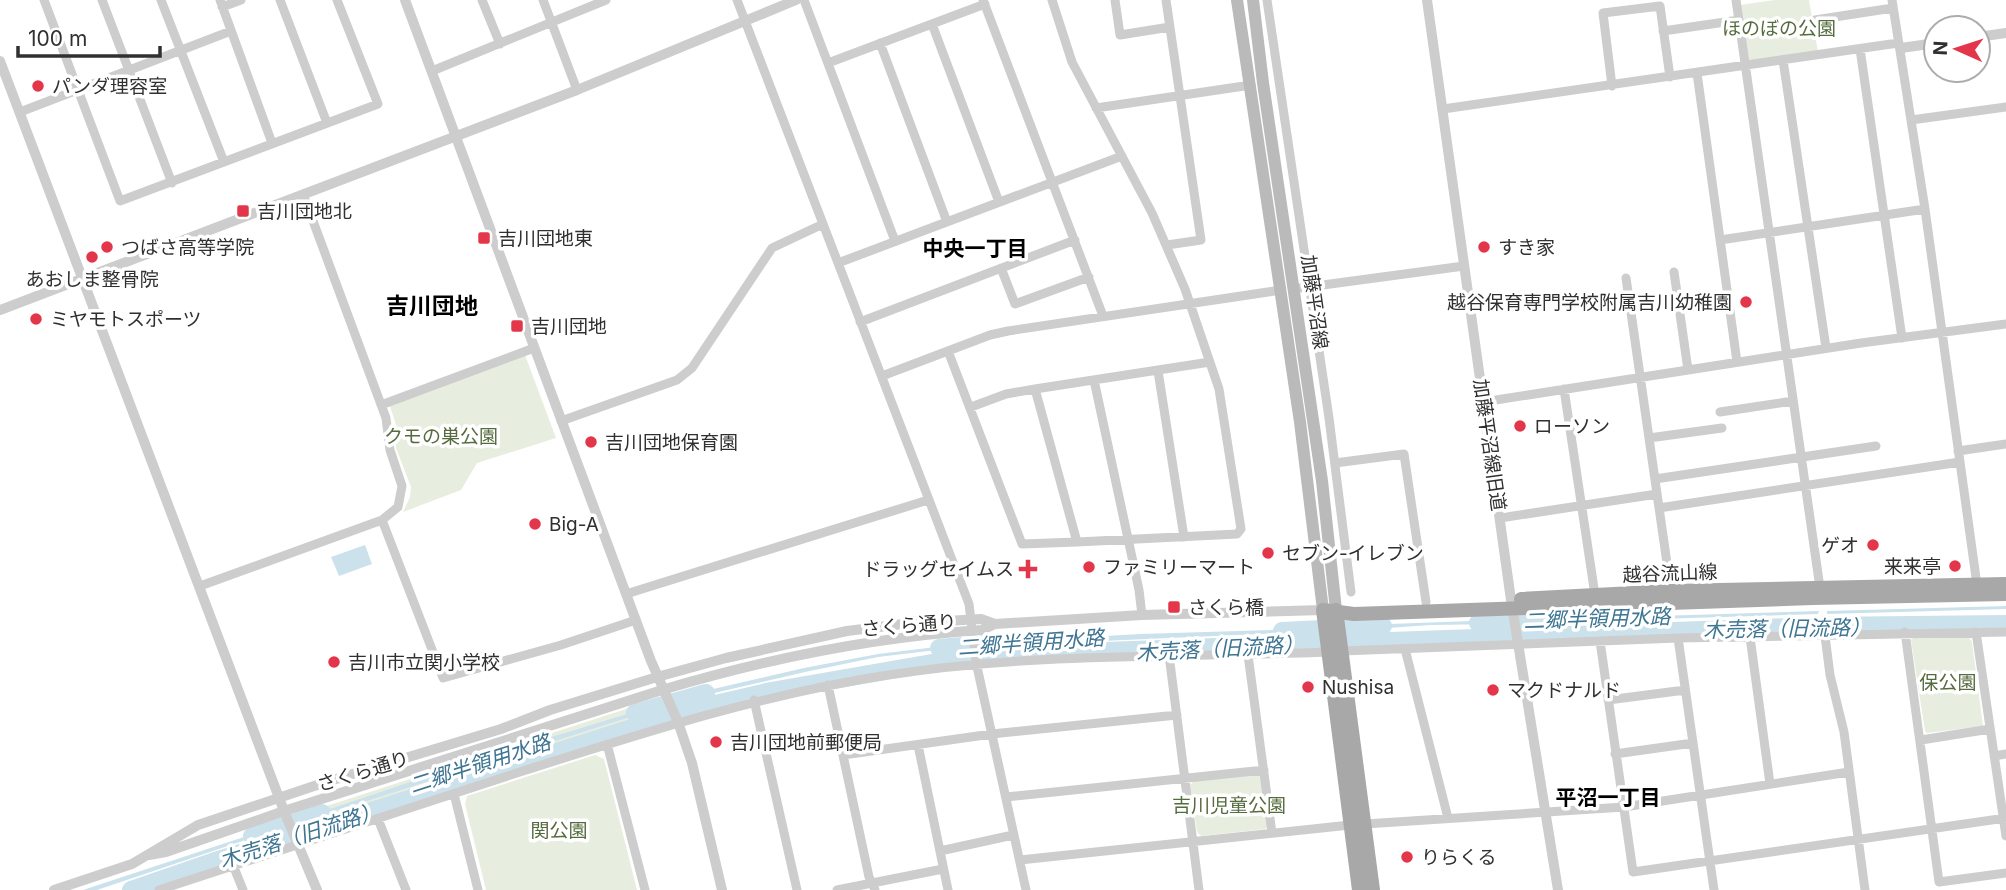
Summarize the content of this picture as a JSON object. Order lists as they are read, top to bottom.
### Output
{
  "streets": {
    "main road": ["加藤平沼線", "越谷流山線"],
    "street": ["加藤平沼線旧道", "さくら通り"]
  },
  "crossings": [
    ["加藤平沼線", "越谷流山線"],
    ["加藤平沼線", "さくら通り"],
    ["加藤平沼線旧道", "越谷流山線"],
    ["越谷流山線", "さくら通り"]
  ],
  "districts": ["中央一丁目", "吉川団地", "平沼一丁目"],
  "water": ["二郷半領用水路", "木売落（旧流路）"],
  "parks": [
    "ほのぼの公園",
    "クモの巣公園",
    "保公園",
    "吉川児童公園",
    "関公園"
  ],
  "places": {
    "other": [
      "パンダ理容室",
      "つばさ高等学院",
      "すき家",
      "あおしま整骨院",
      "越谷保育専門学校附属吉川幼稚園",
      "ミヤモトスポーツ",
      "ローソン",
      "吉川団地保育園",
      "Big-A",
      "ゲオ",
      "セブン-イレブン",
      "来来亭",
      "ファミリーマート",
      "吉川市立関小学校",
      "Nushisa",
      "マクドナルド",
      "吉川団地前郵便局",
      "りらくる"
    ],
    "transit": [
      "吉川団地北",
      "吉川団地東",
      "吉川団地",
      "さくら橋"
    ],
    "health": ["ドラッグセイムス"]
  },
  "scale_bar": "100 m",
  "north": "left"
}
